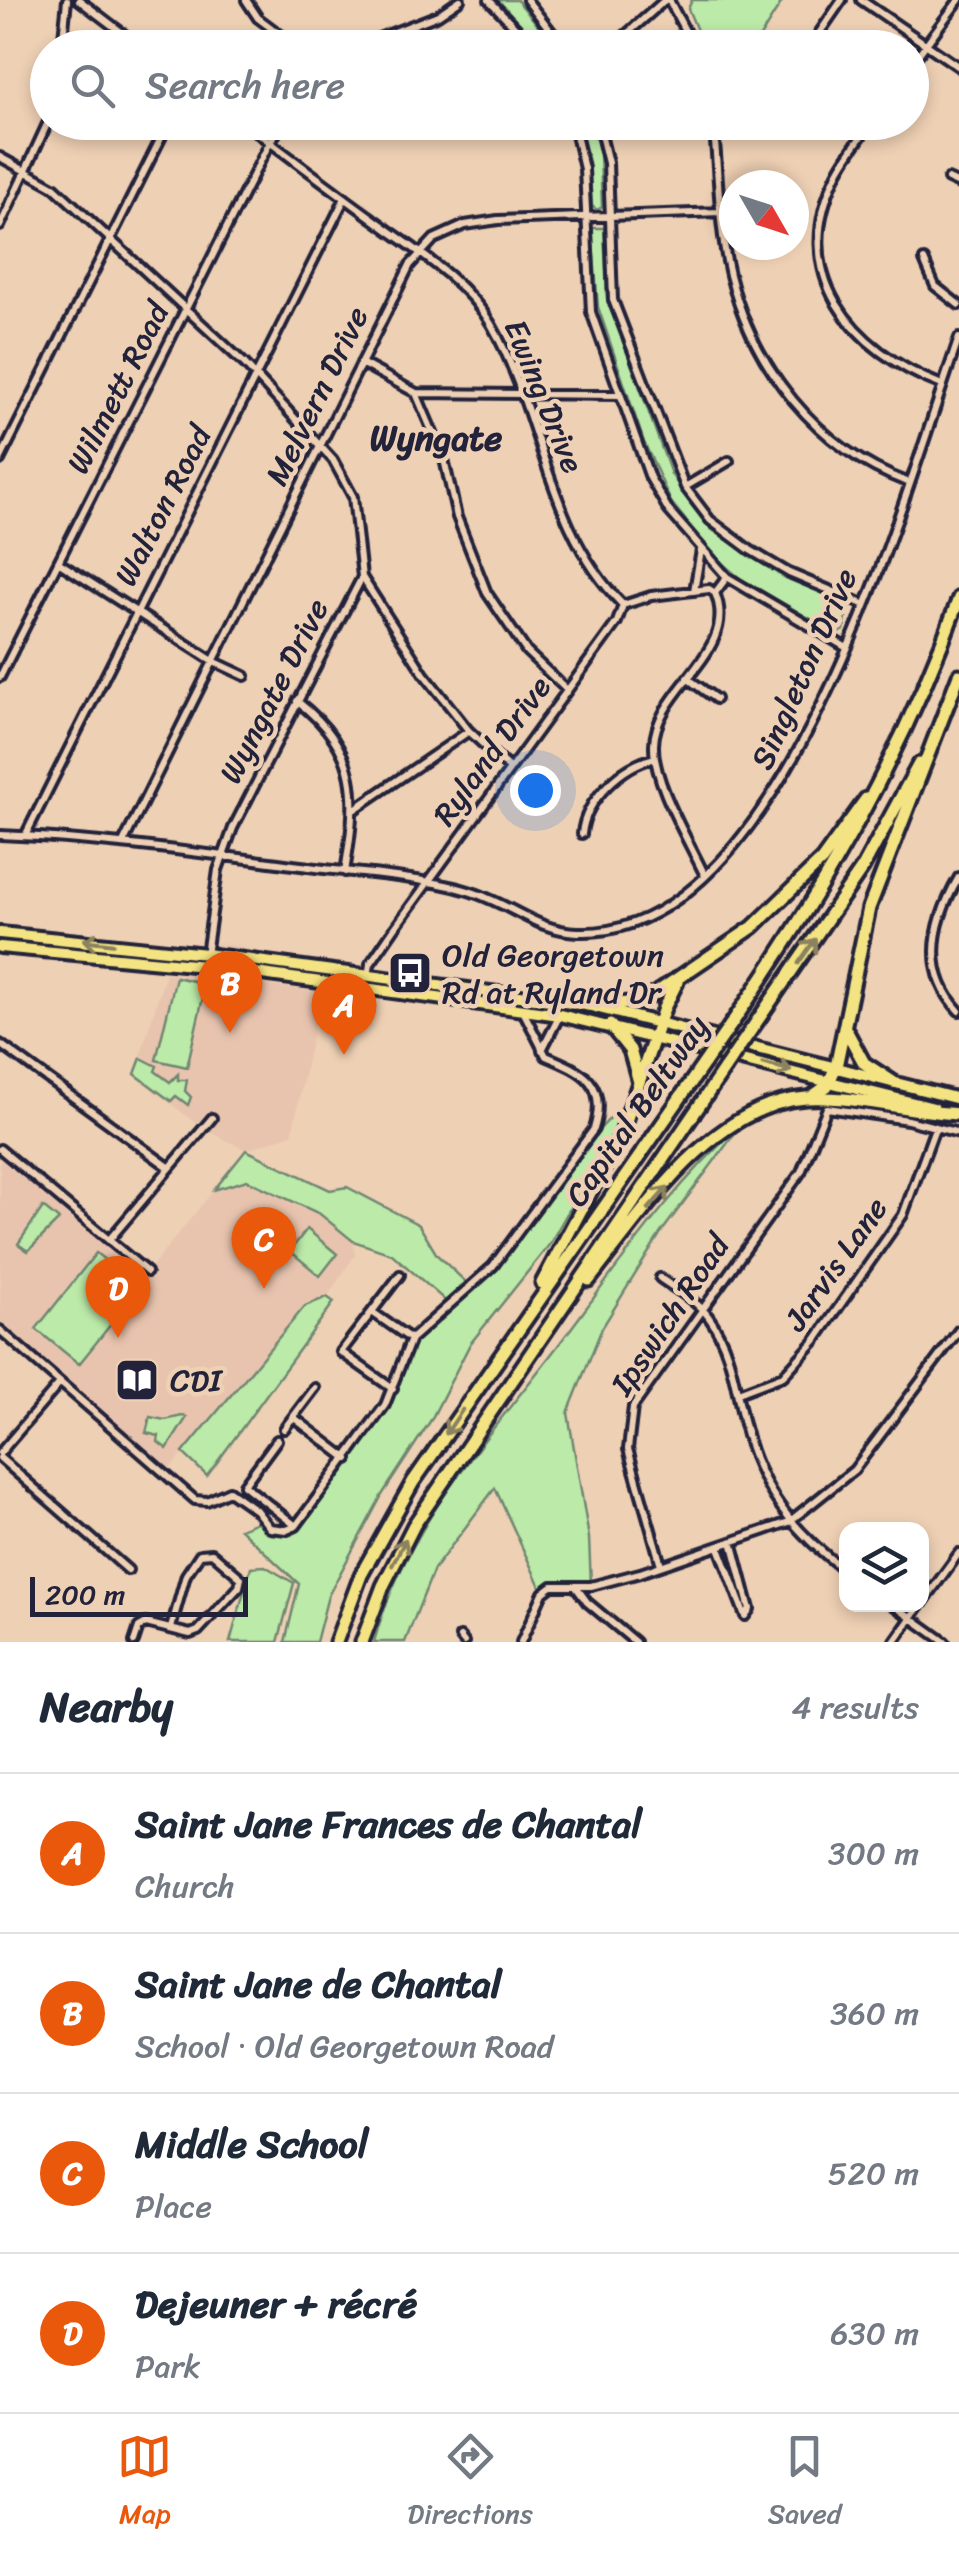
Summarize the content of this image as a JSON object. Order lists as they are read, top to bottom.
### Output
{
  "streets": {
    "highway": ["Capital Beltway"],
    "street": [
      "Wilmett Road",
      "Melvern Drive",
      "Ewing Drive",
      "Walton Road",
      "Singleton Drive",
      "Wyngate Drive",
      "Ryland Drive",
      "Jarvis Lane",
      "Ipswich Road"
    ]
  },
  "crossings": [
    ["Wilmett Road", "Ewing Drive"],
    ["Wilmett Road", "Wyngate Drive"],
    ["Melvern Drive", "Ewing Drive"],
    ["Melvern Drive", "Singleton Drive"],
    ["Melvern Drive", "Wyngate Drive"],
    ["Ewing Drive", "Walton Road"],
    ["Ewing Drive", "Ryland Drive"],
    ["Walton Road", "Singleton Drive"],
    ["Walton Road", "Wyngate Drive"],
    ["Singleton Drive", "Wyngate Drive"],
    ["Singleton Drive", "Ryland Drive"],
    ["Jarvis Lane", "Ipswich Road"]
  ],
  "districts": ["Wyngate"],
  "places": {
    "bus stop": ["Old Georgetown Rd at Ryland Dr"],
    "library": ["CDI"]
  },
  "scale_bar": "200 m",
  "north": "bottom right",
  "page": {
    "search": "Search here",
    "pins": [
      "B",
      "A",
      "C",
      "D"
    ],
    "scale": "200 m",
    "heading": ["Nearby", "4 results"],
    "list": [
      {
        "mark": "A",
        "name": "Saint Jane Frances de Chantal",
        "note": "Church",
        "value": "300 m"
      },
      {
        "mark": "B",
        "name": "Saint Jane de Chantal",
        "note": "School · Old Georgetown Road",
        "value": "360 m"
      },
      {
        "mark": "C",
        "name": "Middle School",
        "note": "Place",
        "value": "520 m"
      },
      {
        "mark": "D",
        "name": "Dejeuner + récré",
        "note": "Park",
        "value": "630 m"
      }
    ],
    "nav": ["Map", "Directions", "Saved"]
  }
}
